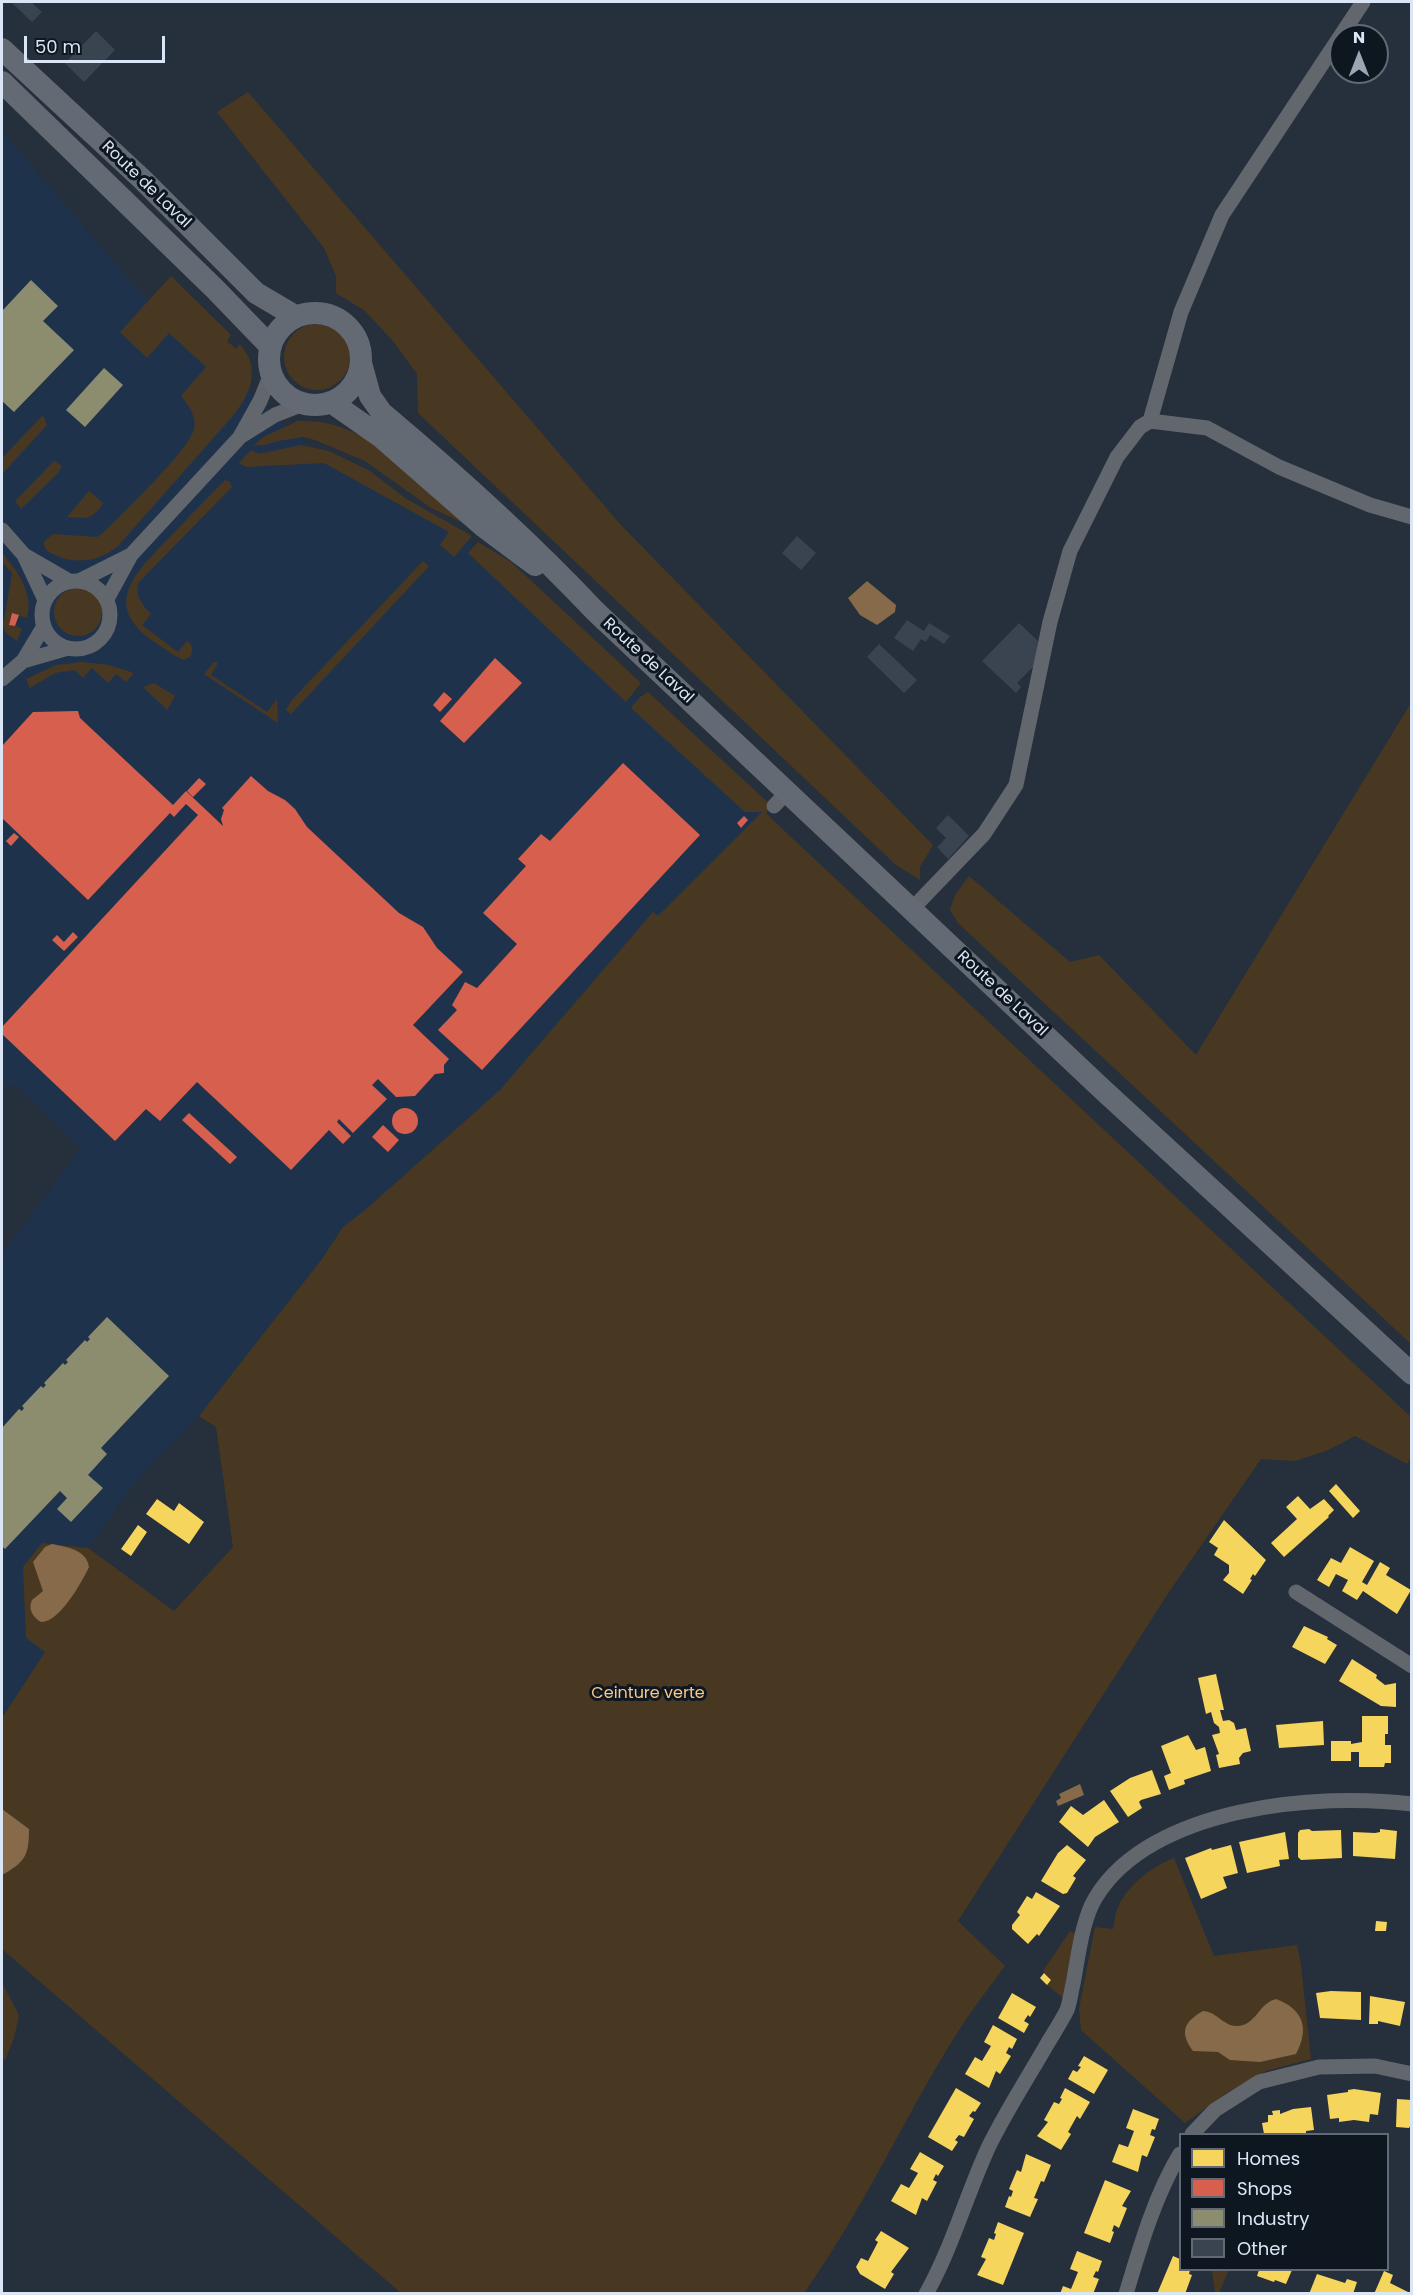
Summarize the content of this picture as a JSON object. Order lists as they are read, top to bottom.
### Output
{
  "streets": {
    "main road": ["Route de Laval"]
  },
  "parks": ["Ceinture verte"],
  "legend": [
    "Homes",
    "Shops",
    "Industry",
    "Other"
  ],
  "scale_bar": "50 m",
  "north": "top"
}
